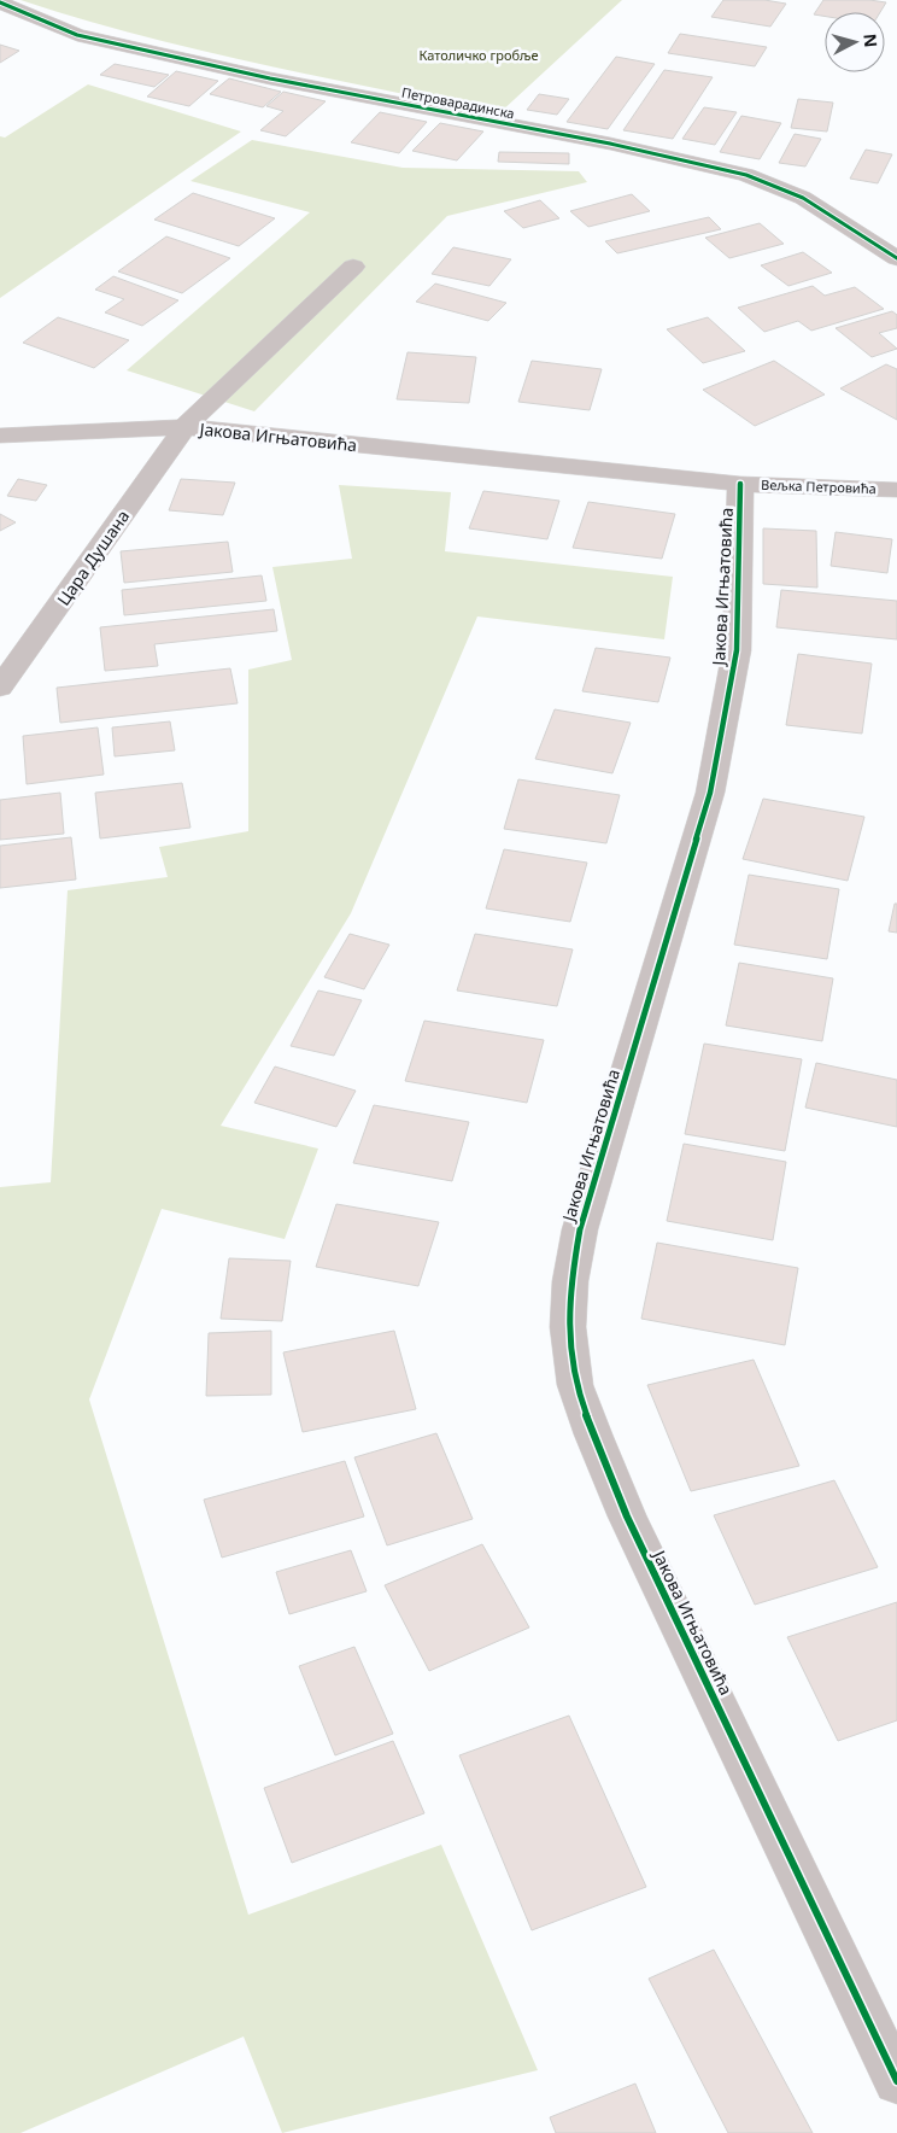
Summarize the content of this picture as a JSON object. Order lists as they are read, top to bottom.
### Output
{
  "streets": {
    "street": [
      "Петроварадинска",
      "Јакова Игњатовића",
      "Вељка Петровића",
      "Цара Душана"
    ]
  },
  "crossings": [
    ["Јакова Игњатовића", "Вељка Петровића"],
    ["Јакова Игњатовића", "Цара Душана"]
  ],
  "parks": ["Католичко гробље"],
  "north": "right"
}
